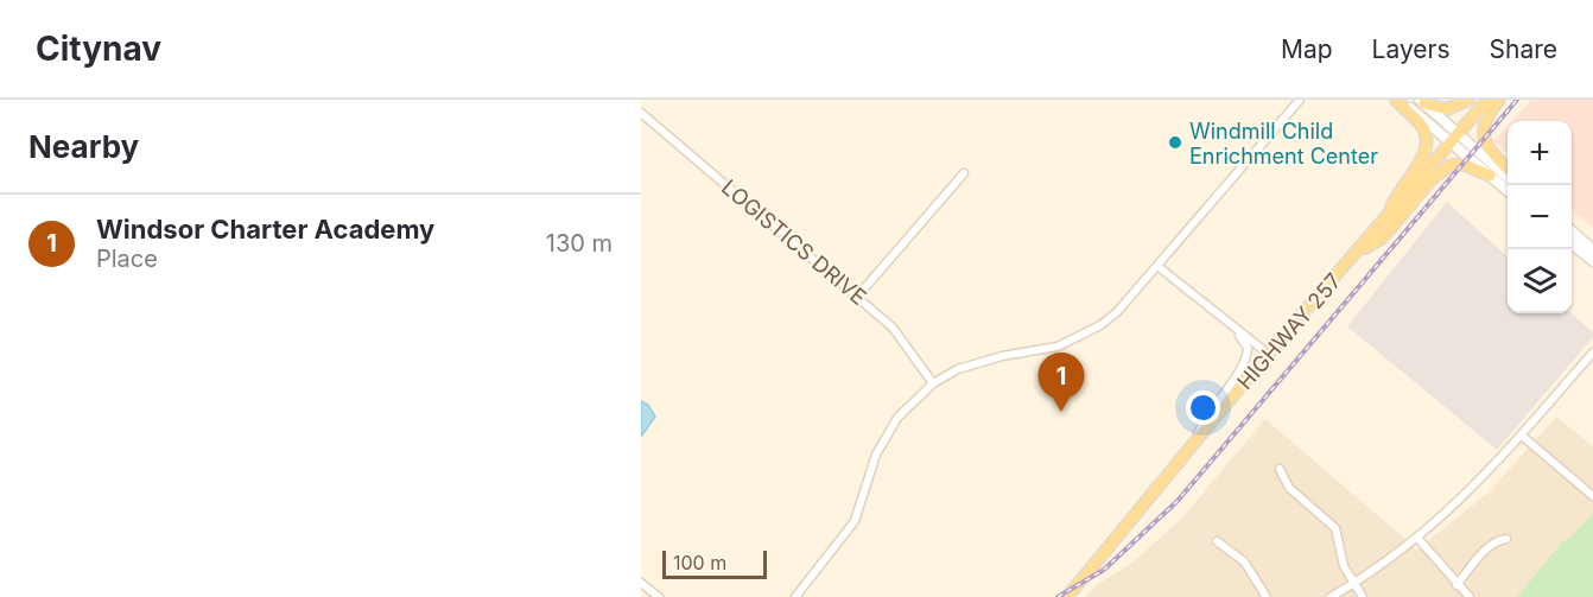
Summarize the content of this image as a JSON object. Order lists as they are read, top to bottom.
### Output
{
  "streets": {
    "main road": ["HIGHWAY 257"],
    "street": ["LOGISTICS DRIVE"]
  },
  "places": ["Windmill Child Enrichment Center"],
  "scale_bar": "100 m",
  "page": {
    "header": "Citynav",
    "nav": ["Map", "Layers", "Share"],
    "heading": "Nearby",
    "map_buttons": ["+", "−"],
    "list": [
      {
        "mark": "1",
        "name": "Windsor Charter Academy",
        "note": "Place",
        "value": "130 m"
      }
    ],
    "pins": "1",
    "scale": "100 m"
  }
}
